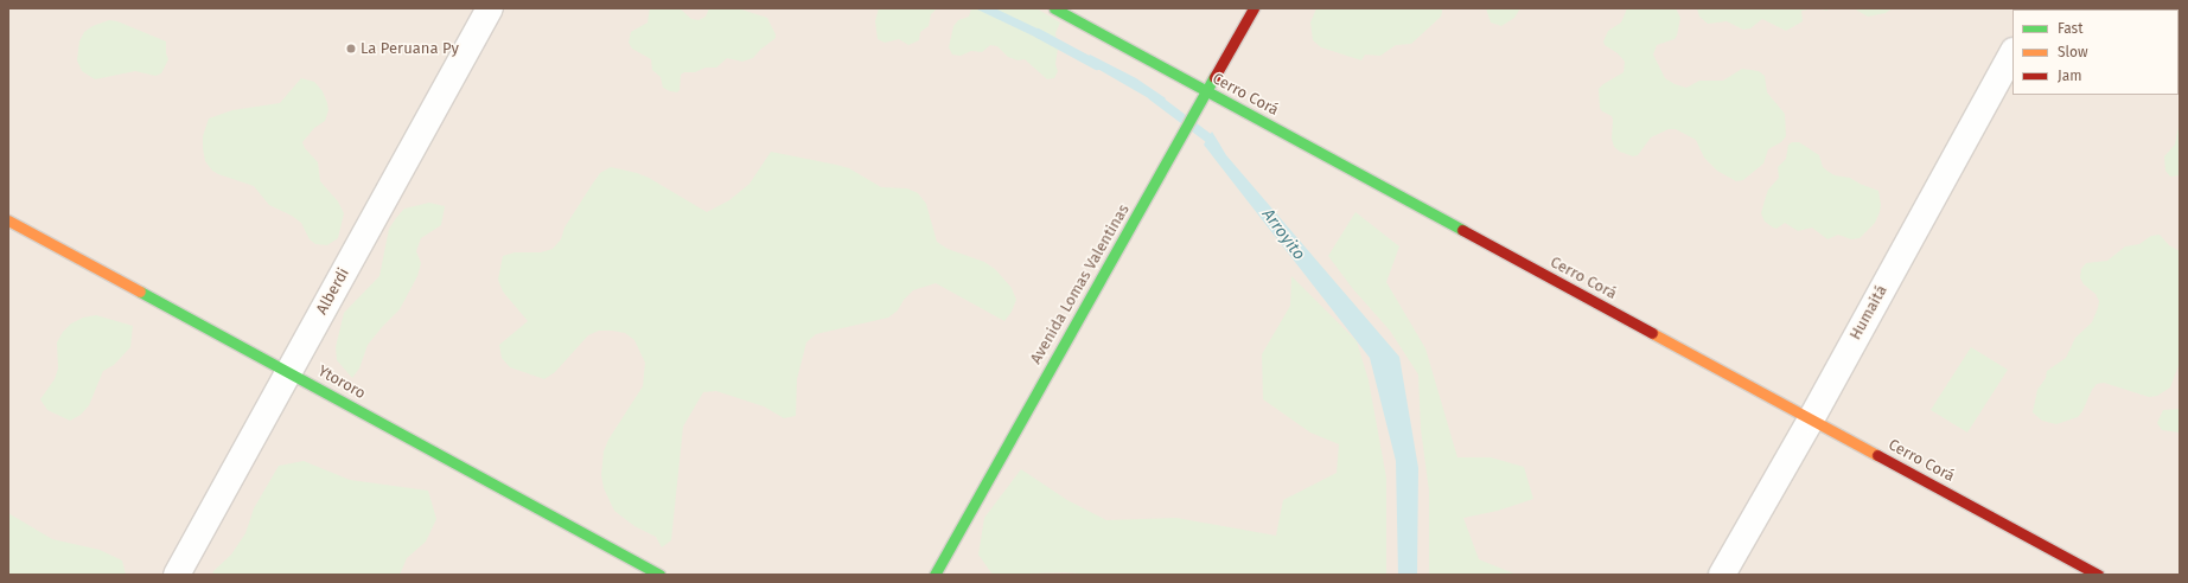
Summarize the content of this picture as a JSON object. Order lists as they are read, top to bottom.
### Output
{
  "streets": {
    "street": [
      "Cerro Corá",
      "Avenida Lomas Valentinas",
      "Alberdi",
      "Humaitá",
      "Ytororo"
    ]
  },
  "crossings": [
    ["Cerro Corá", "Avenida Lomas Valentinas"],
    ["Cerro Corá", "Humaitá"],
    ["Alberdi", "Ytororo"]
  ],
  "water": ["Arroyito"],
  "places": ["La Peruana Py"],
  "legend": ["Fast", "Slow", "Jam"]
}
